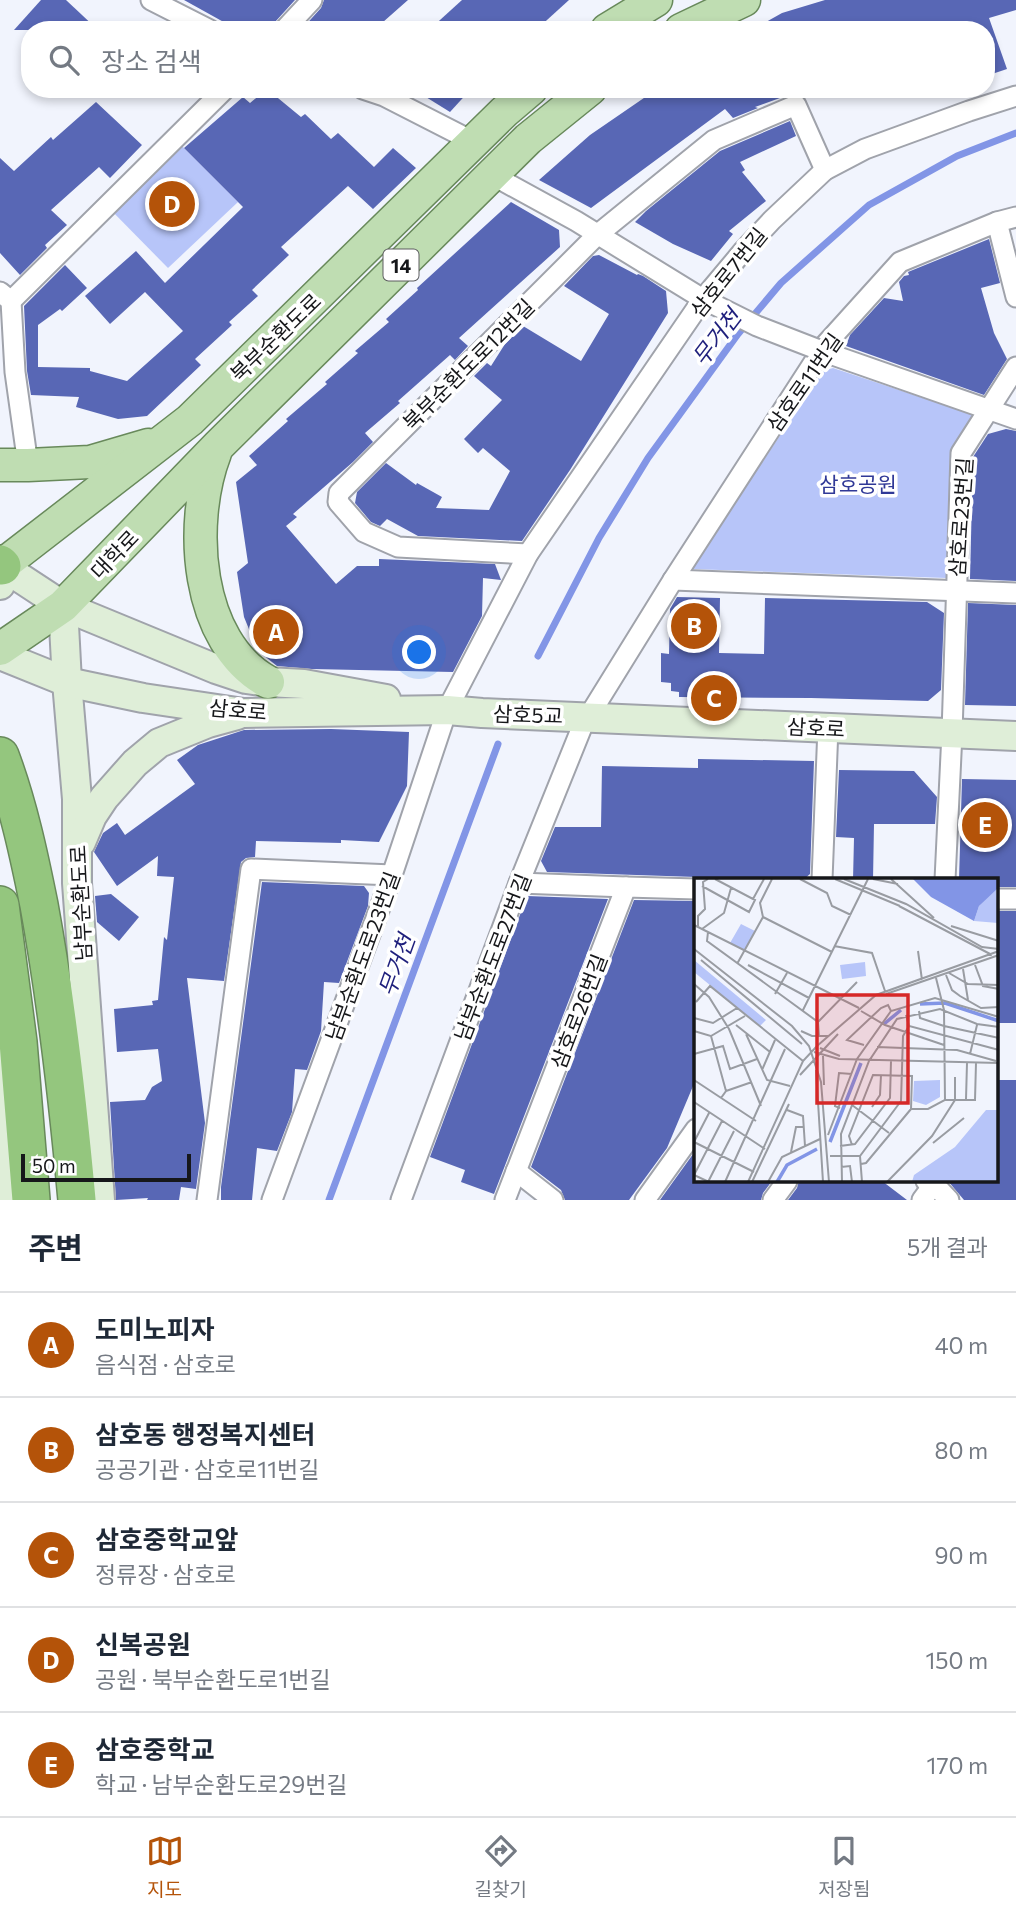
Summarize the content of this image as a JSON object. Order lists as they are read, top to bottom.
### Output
{
  "streets": {
    "main road": [
      "14",
      "북부순환도로",
      "대학로",
      "삼호로",
      "삼호5교",
      "남부순환도로"
    ],
    "street": [
      "삼호로7번길",
      "북부순환도로12번길",
      "삼호로11번길",
      "삼호로23번길",
      "남부순환도로23번길",
      "남부순환도로27번길",
      "삼호로26번길"
    ]
  },
  "crossings": [
    ["삼호로7번길", "북부순환도로12번길"],
    ["삼호로7번길", "삼호로"],
    ["삼호로7번길", "남부순환도로23번길"],
    ["북부순환도로", "대학로"],
    ["북부순환도로", "삼호로"],
    ["삼호로11번길", "삼호로"],
    ["삼호로11번길", "삼호5교"],
    ["삼호로11번길", "남부순환도로27번길"],
    ["삼호로23번길", "삼호로"],
    ["대학로", "삼호로"],
    ["대학로", "남부순환도로"],
    ["삼호로", "삼호5교"],
    ["삼호로", "남부순환도로"],
    ["삼호로", "남부순환도로23번길"],
    ["삼호로", "남부순환도로27번길"],
    ["삼호5교", "남부순환도로27번길"]
  ],
  "water": ["무거천"],
  "parks": ["삼호공원"],
  "scale_bar": "50 m",
  "page": {
    "search": "장소 검색",
    "pins": [
      "D",
      "B",
      "A",
      "C",
      "E"
    ],
    "scale": "50 m",
    "heading": ["주변", "5개 결과"],
    "list": [
      {
        "mark": "A",
        "name": "도미노피자",
        "note": "음식점 · 삼호로",
        "value": "40 m"
      },
      {
        "mark": "B",
        "name": "삼호동 행정복지센터",
        "note": "공공기관 · 삼호로11번길",
        "value": "80 m"
      },
      {
        "mark": "C",
        "name": "삼호중학교앞",
        "note": "정류장 · 삼호로",
        "value": "90 m"
      },
      {
        "mark": "D",
        "name": "신복공원",
        "note": "공원 · 북부순환도로1번길",
        "value": "150 m"
      },
      {
        "mark": "E",
        "name": "삼호중학교",
        "note": "학교 · 남부순환도로29번길",
        "value": "170 m"
      }
    ],
    "nav": ["지도", "길찾기", "저장됨"]
  }
}
